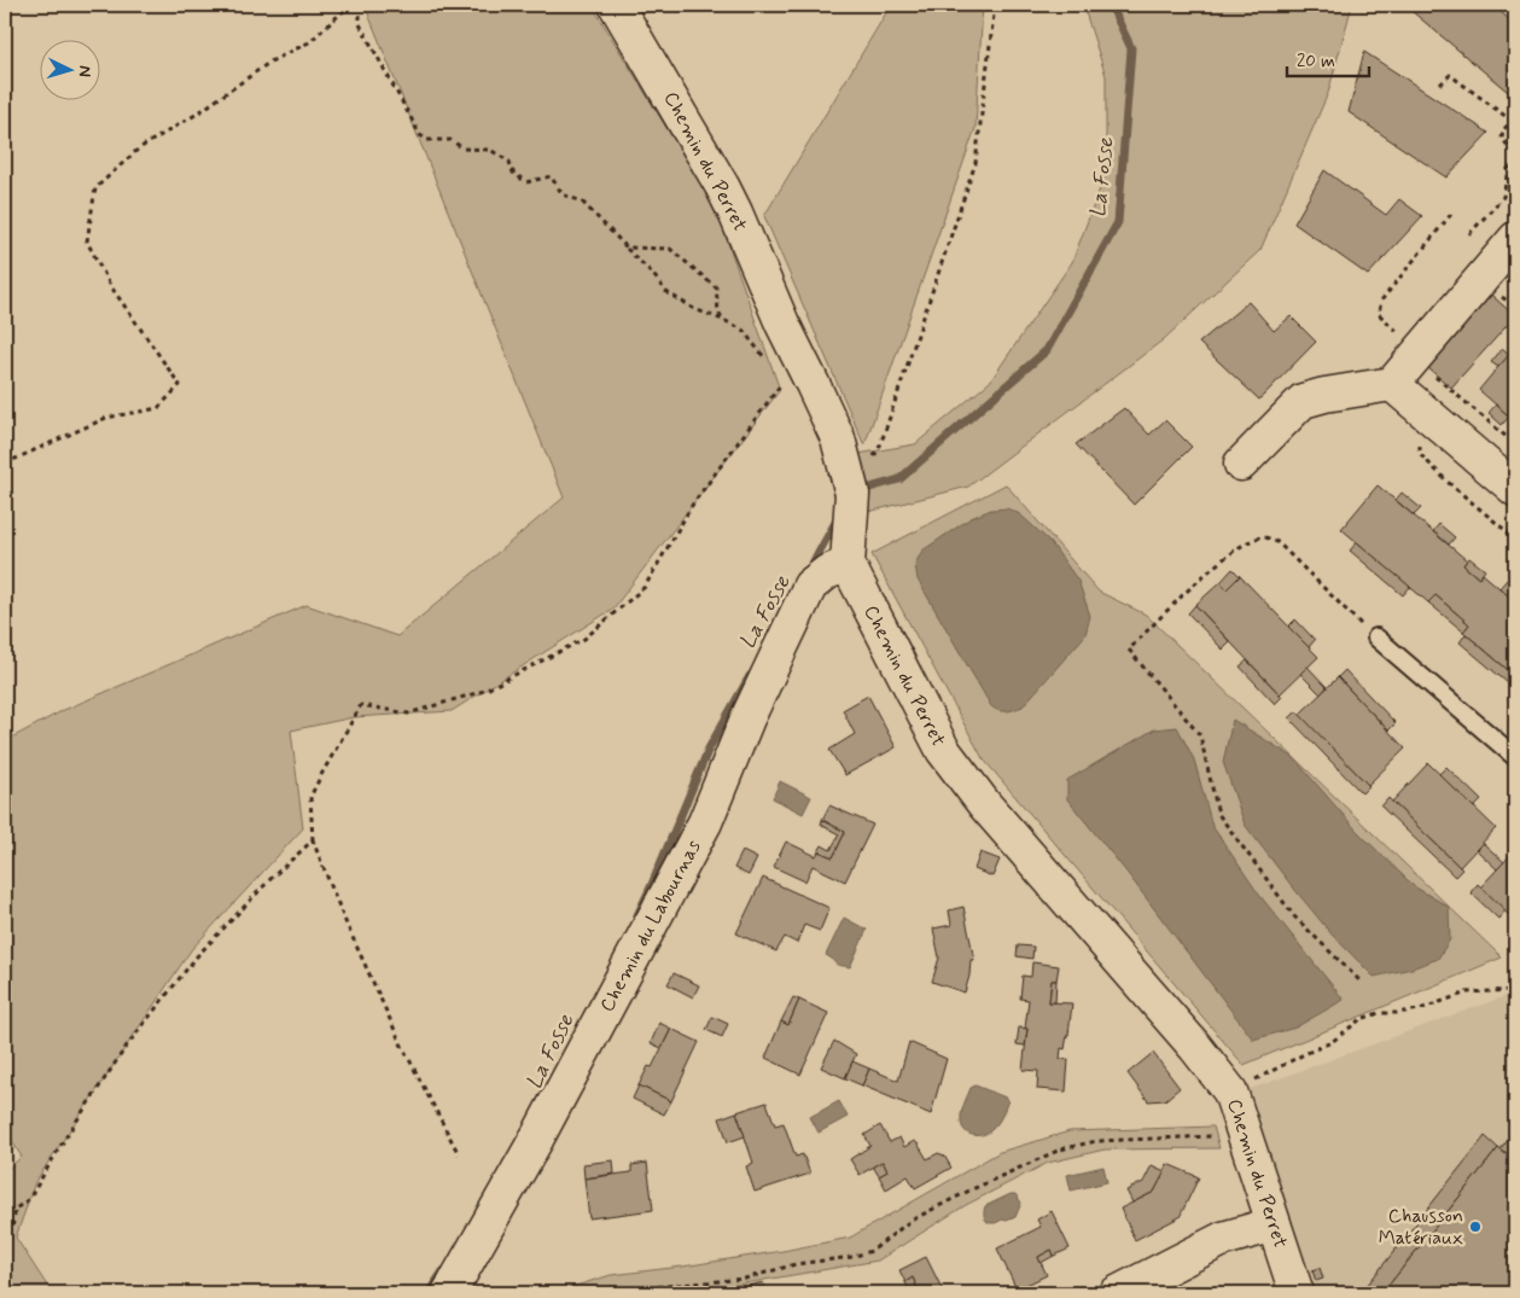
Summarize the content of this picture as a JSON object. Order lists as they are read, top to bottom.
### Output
{
  "streets": {
    "street": ["Chemin du Perret", "Chemin du Labournas"]
  },
  "crossings": [
    ["Chemin du Perret", "Chemin du Labournas"]
  ],
  "water": ["La Fosse"],
  "places": ["Chausson Matériaux"],
  "scale_bar": "20 m",
  "north": "right"
}
